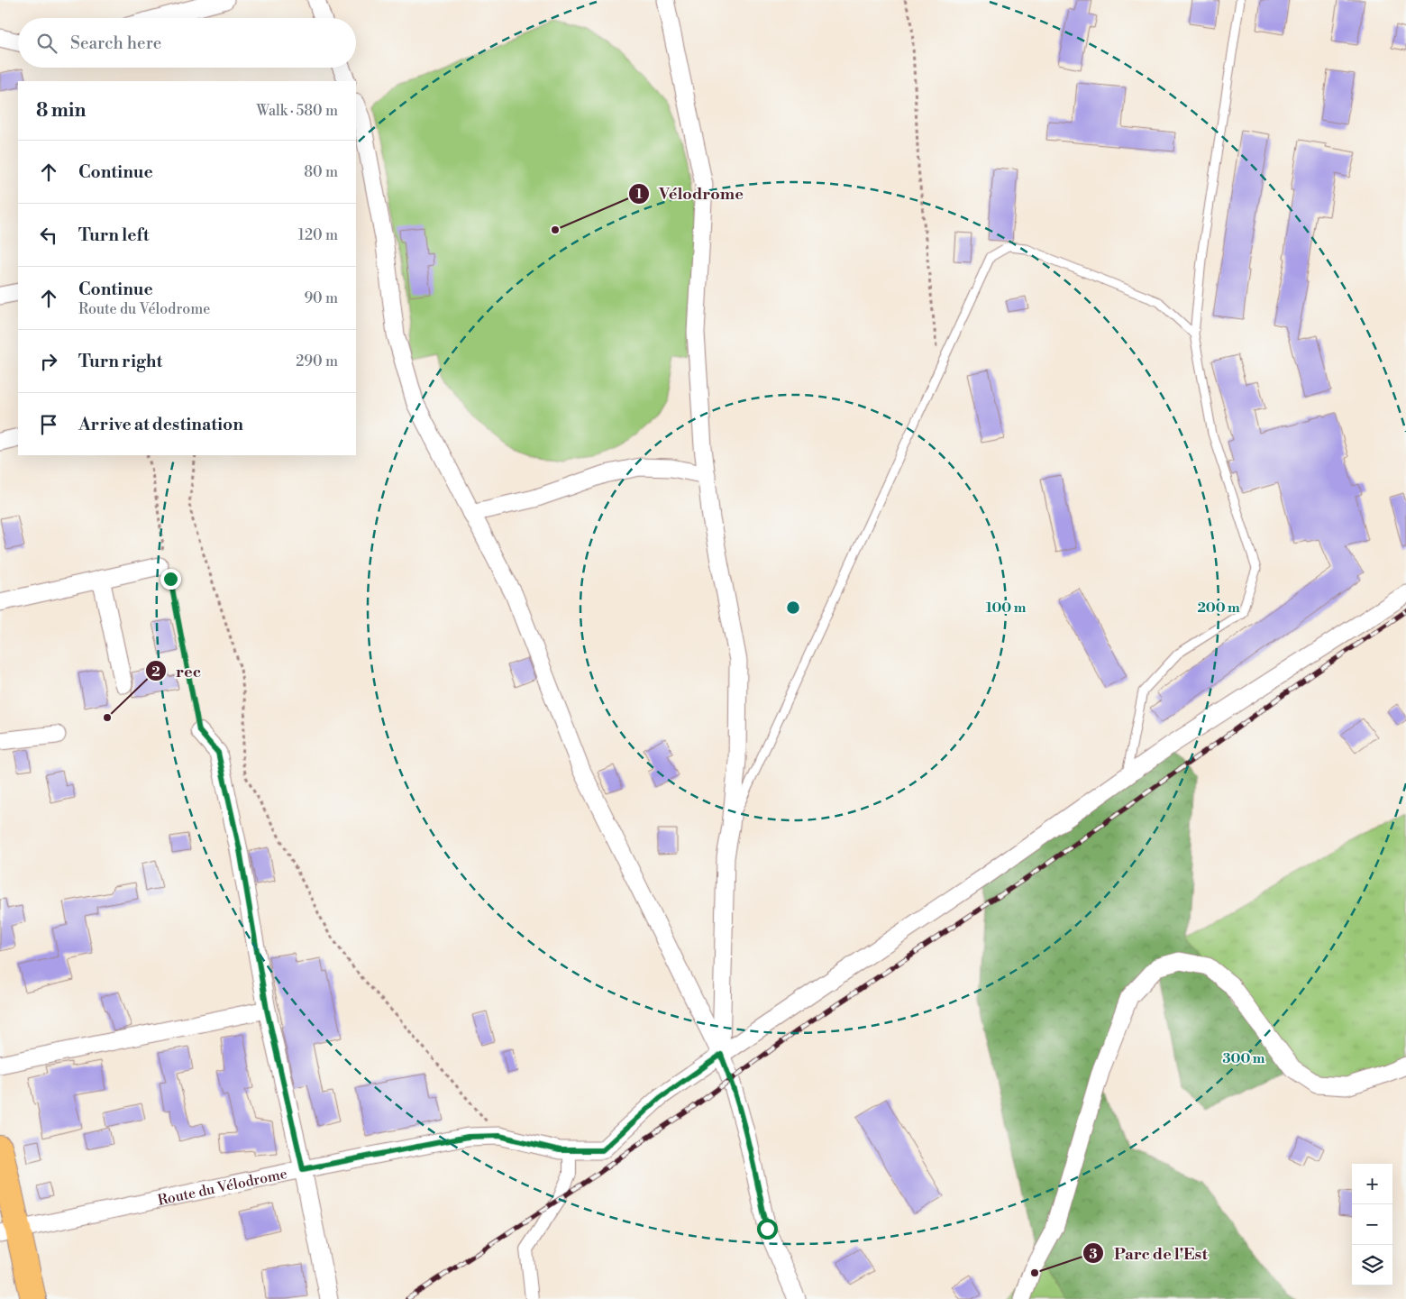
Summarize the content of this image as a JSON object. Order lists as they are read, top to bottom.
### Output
{
  "streets": {
    "street": ["Route du Vélodrome"]
  },
  "places": ["Vélodrome", "rec", "Parc de l'Est"],
  "page": {
    "search": "Search here",
    "heading": ["8 min", "Walk · 580 m"],
    "list": [
      ["Continue", "80 m"],
      ["Turn left", "120 m"],
      ["Continue", "Route du Vélodrome", "90 m"],
      ["Turn right", "290 m"],
      "Arrive at destination"
    ],
    "map_buttons": ["+", "−"]
  },
  "rings": ["100 m", "200 m", "300 m"]
}
